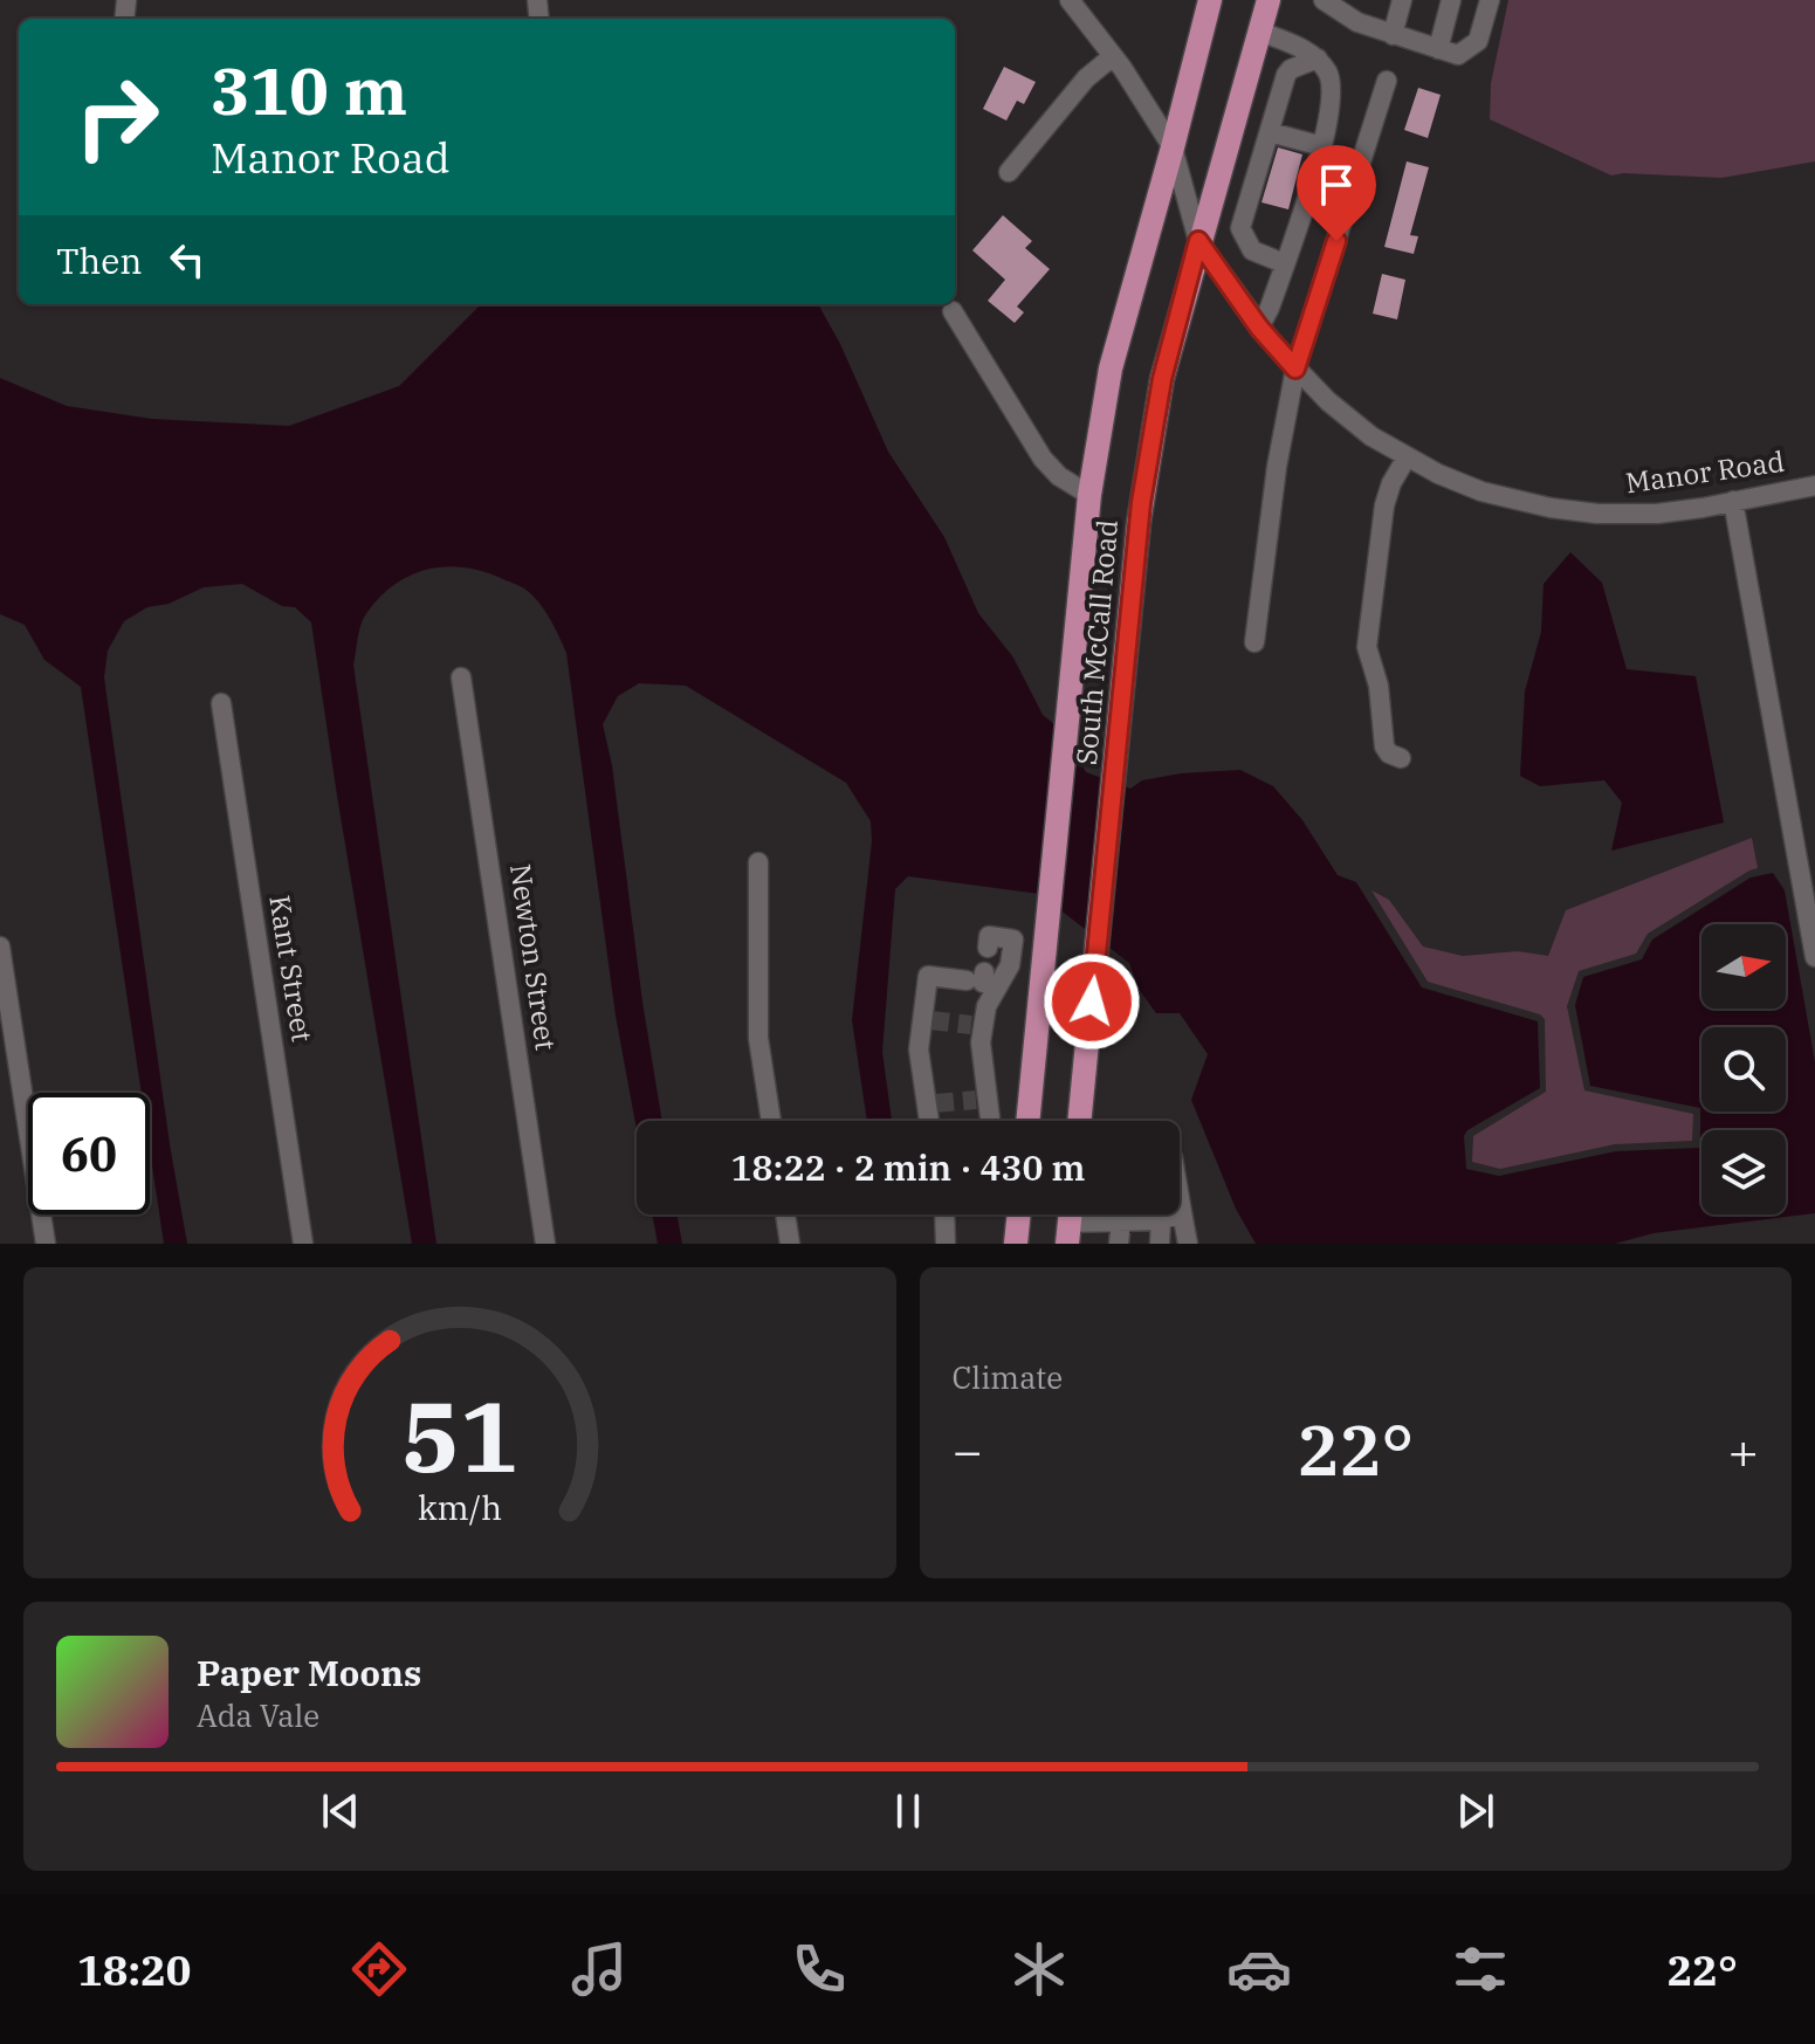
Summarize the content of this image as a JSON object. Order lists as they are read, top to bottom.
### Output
{
  "streets": {
    "main road": ["South McCall Road"],
    "street": ["Manor Road", "Newton Street", "Kant Street"]
  },
  "crossings": [
    ["Manor Road", "South McCall Road"]
  ],
  "north": "right",
  "page": {
    "turn": ["310 m", "Manor Road"],
    "then": "Then",
    "limit": "60",
    "trip": "18:22 · 2 min · 430 m",
    "tile": "Climate",
    "heat": ["−", "22°", "+"],
    "song": ["Paper Moons", "Ada Vale"],
    "tabs": ["18:20", "22°"],
    "gauge": ["51", "km/h"]
  }
}
